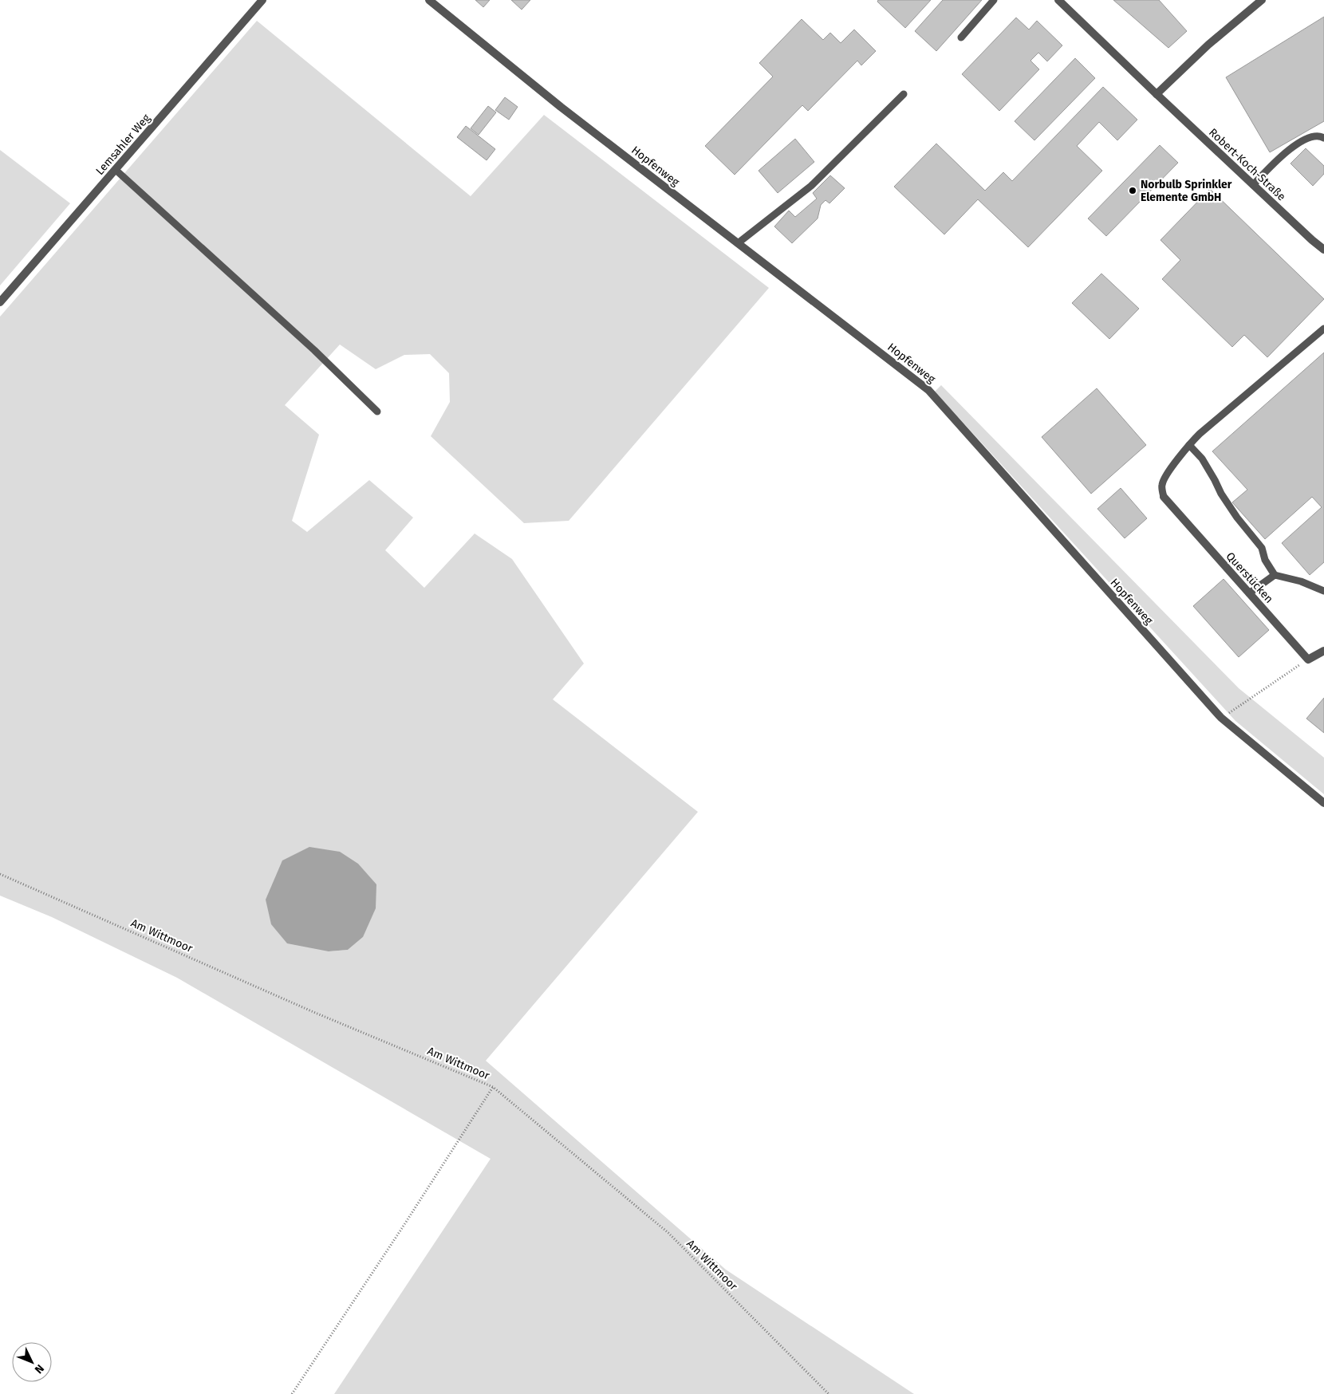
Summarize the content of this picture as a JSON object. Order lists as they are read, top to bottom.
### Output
{
  "streets": {
    "street": [
      "Lemsahler Weg",
      "Robert-Koch-Straße",
      "Hopfenweg",
      "Querstücken"
    ],
    "path": ["Am Wittmoor"]
  },
  "places": ["Norbulb Sprinkler Elemente GmbH"],
  "north": "bottom right"
}
